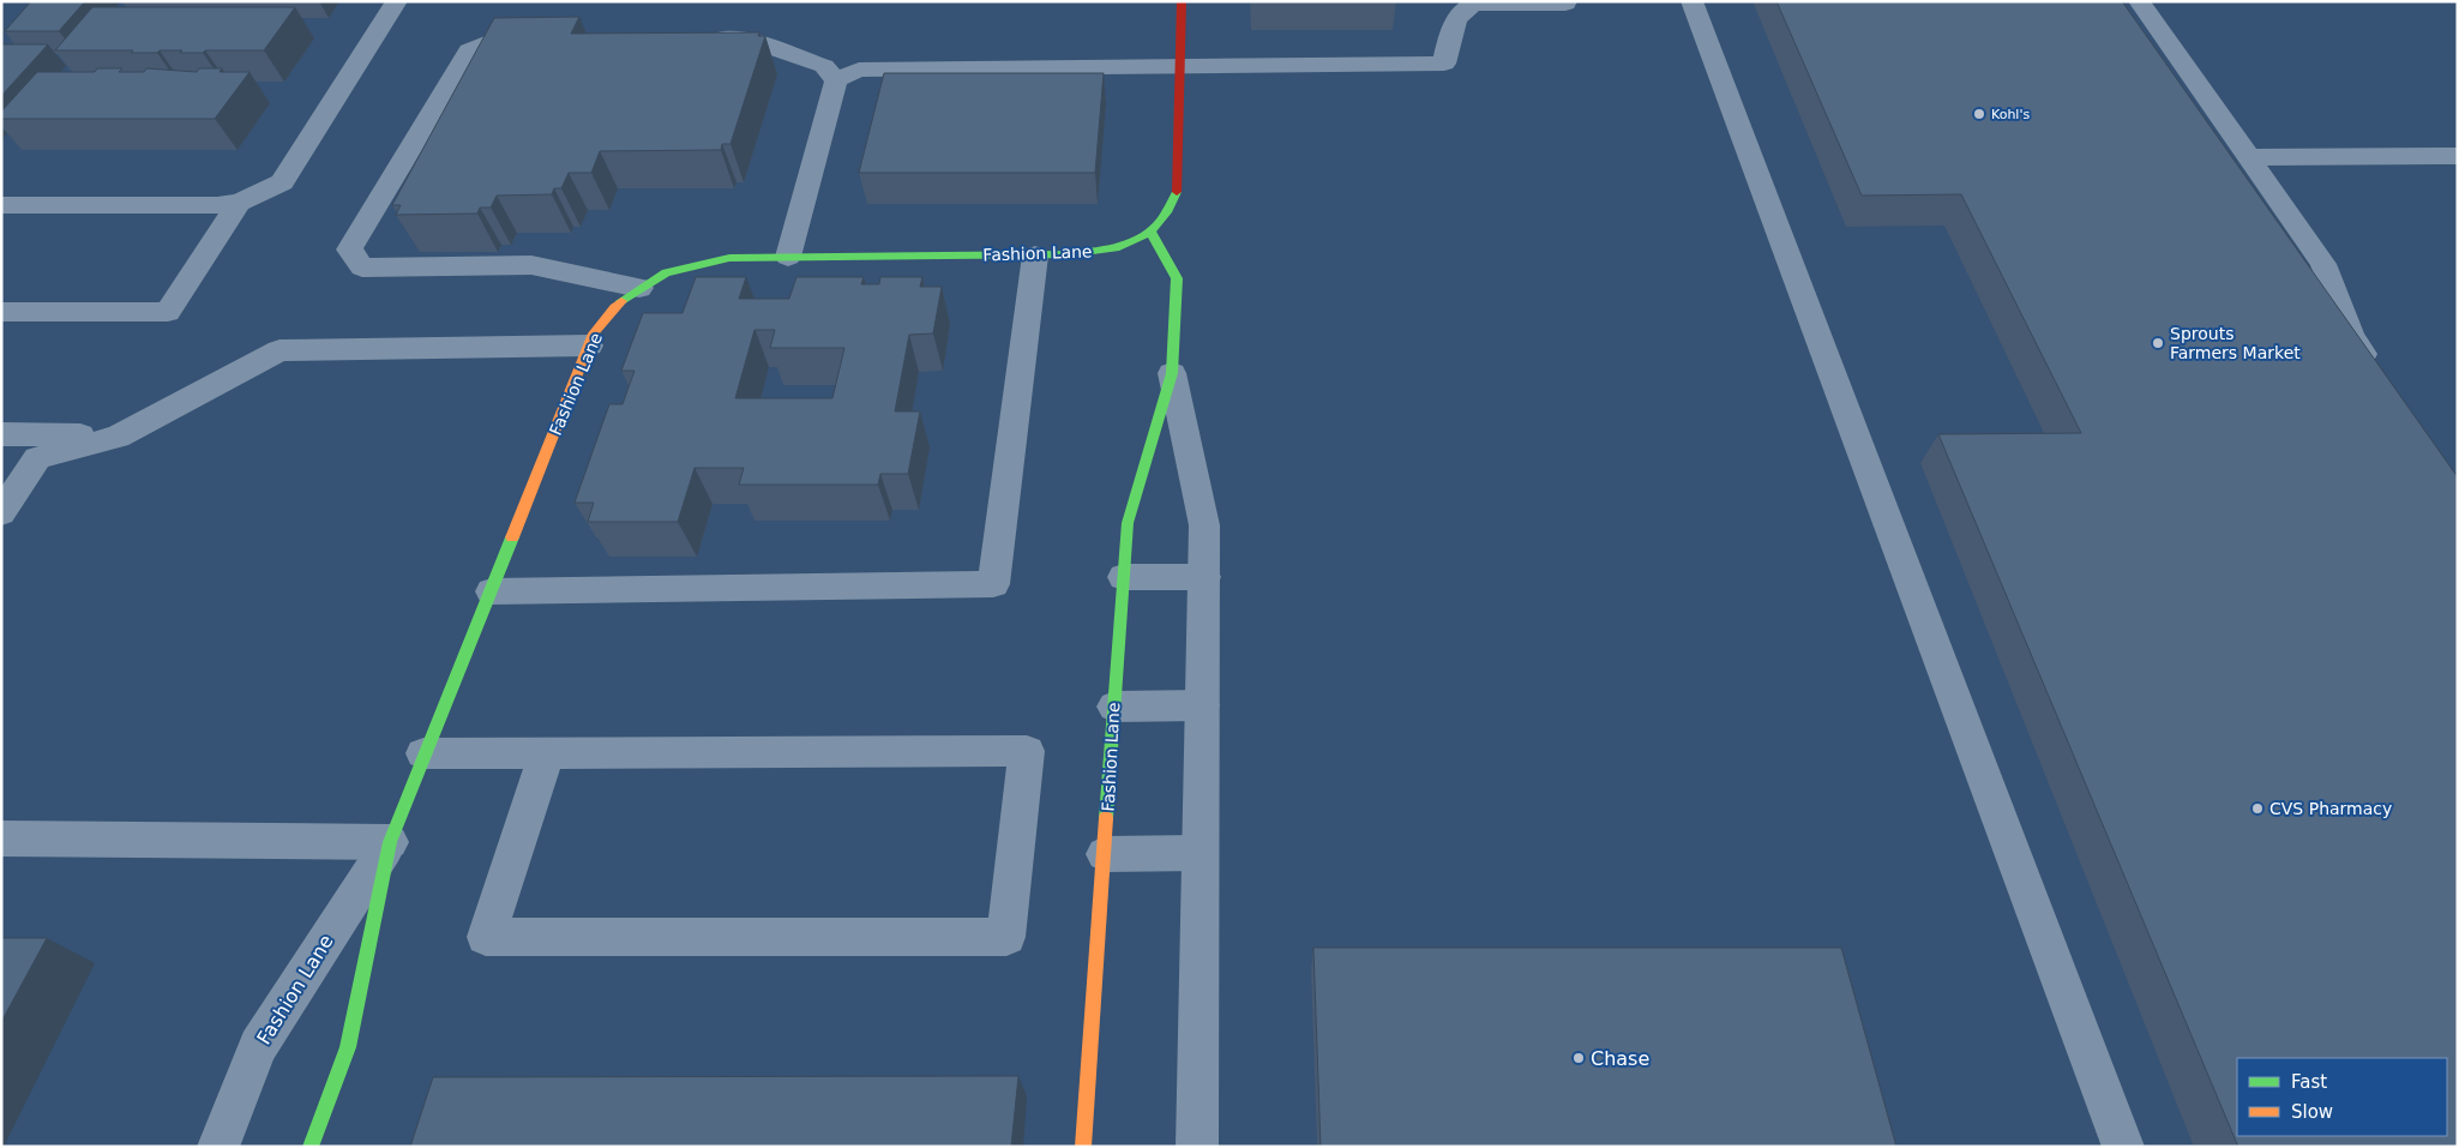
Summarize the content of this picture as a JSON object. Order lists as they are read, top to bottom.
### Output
{
  "streets": {
    "street": ["Fashion Lane"]
  },
  "places": [
    "Kohl's",
    "Sprouts Farmers Market",
    "CVS Pharmacy",
    "Chase"
  ],
  "legend": ["Fast", "Slow"]
}
